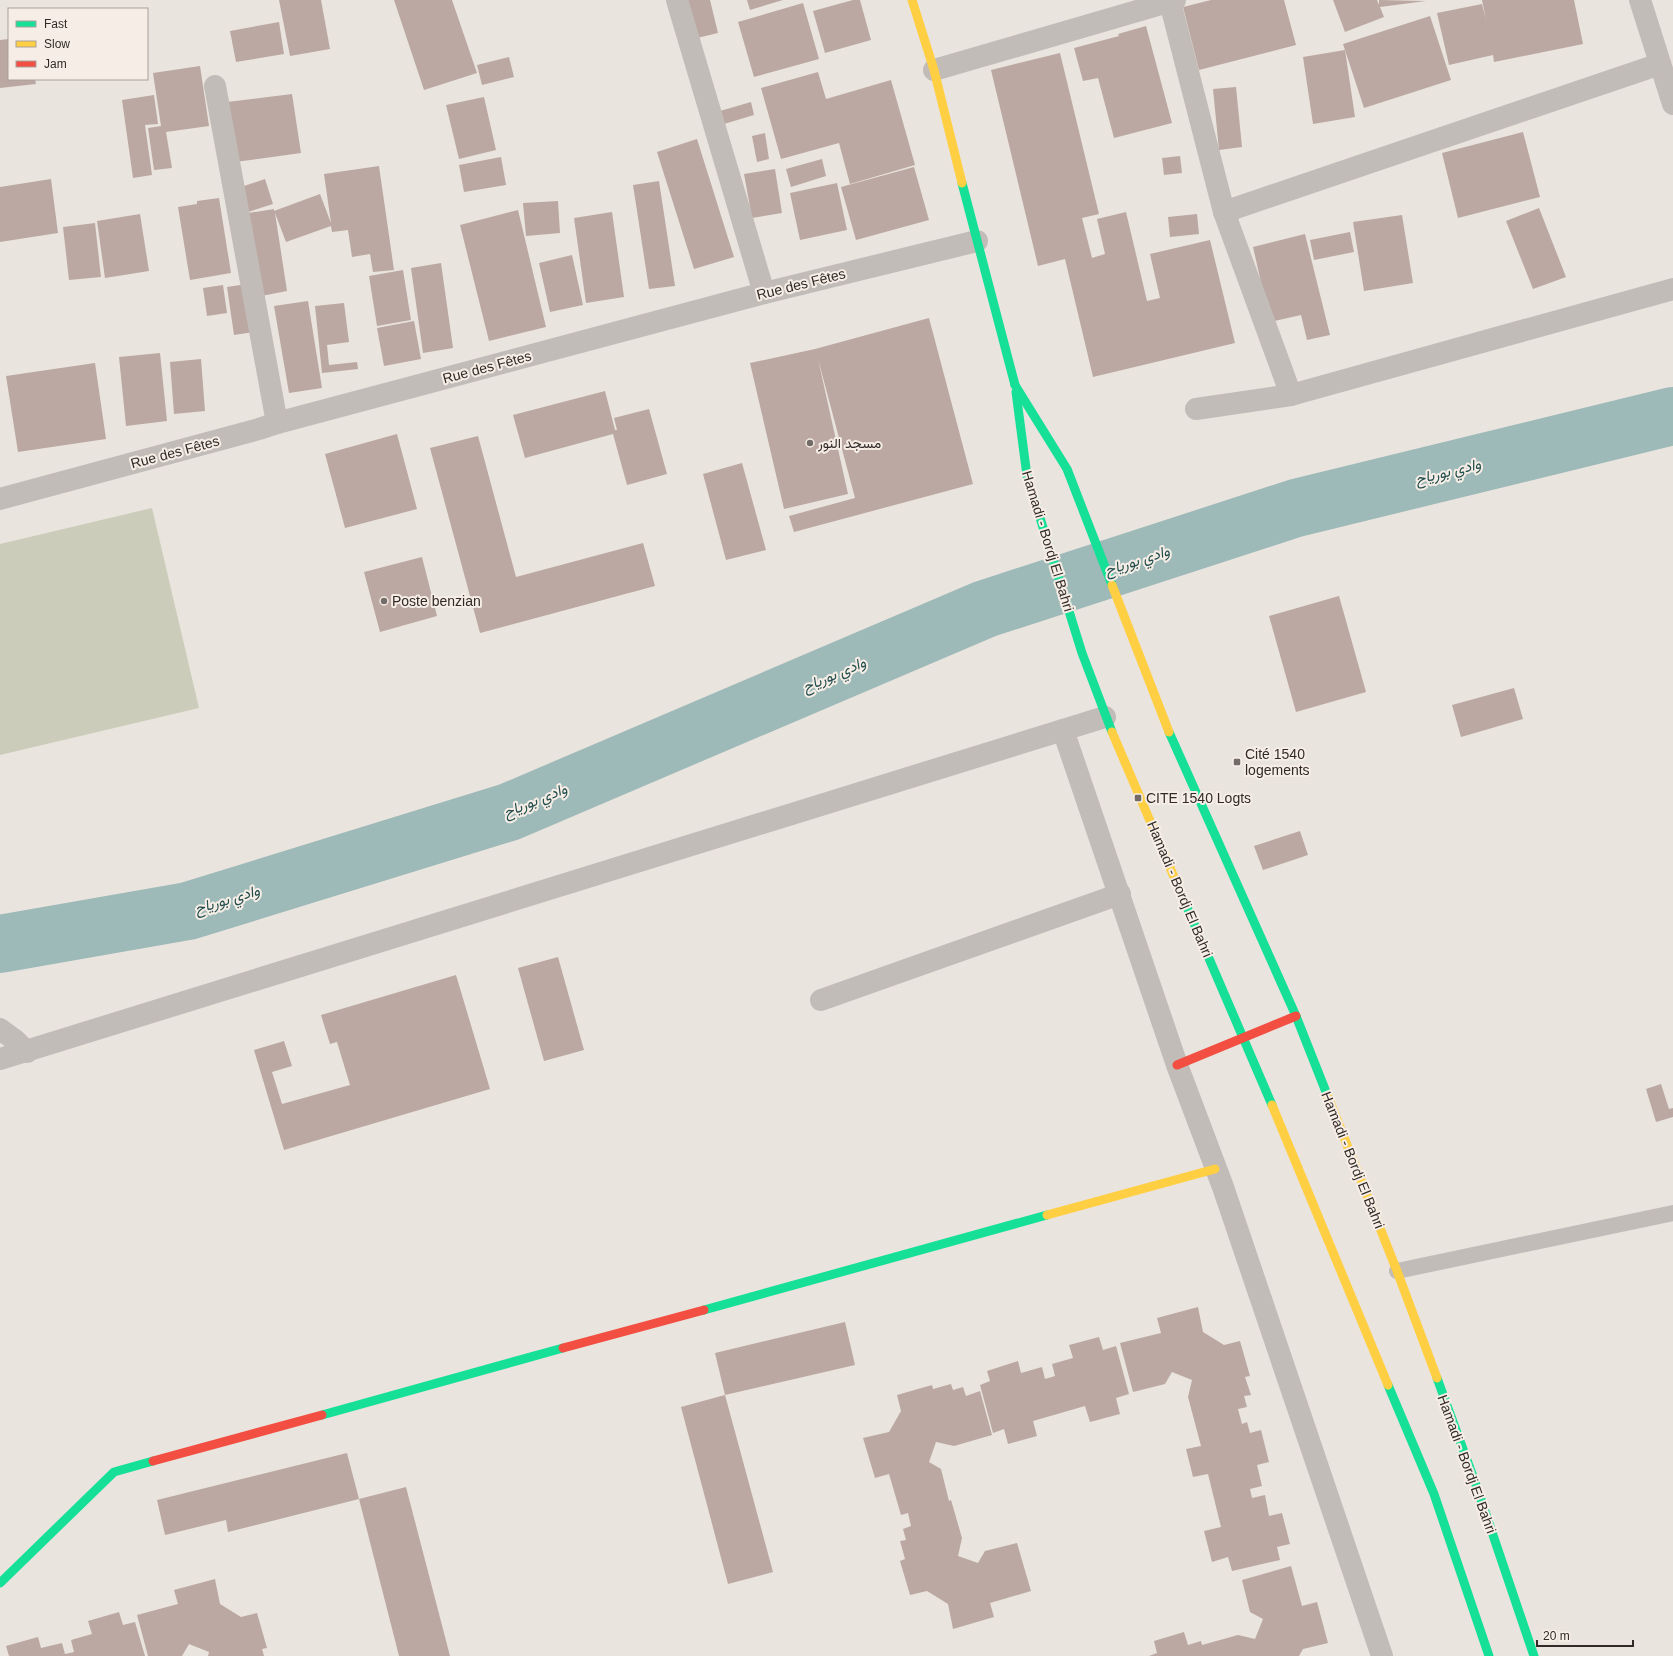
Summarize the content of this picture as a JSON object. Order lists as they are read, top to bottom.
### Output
{
  "streets": {
    "main road": ["Hamadi - Bordj El Bahri"],
    "street": ["Rue des Fêtes"]
  },
  "water": ["وادي بورياح"],
  "places": {
    "other": ["مسجد النور", "Poste benzian"],
    "transit": ["Cité 1540 logements", "CITE 1540 Logts"]
  },
  "legend": ["Fast", "Slow", "Jam"],
  "scale_bar": "20 m"
}
